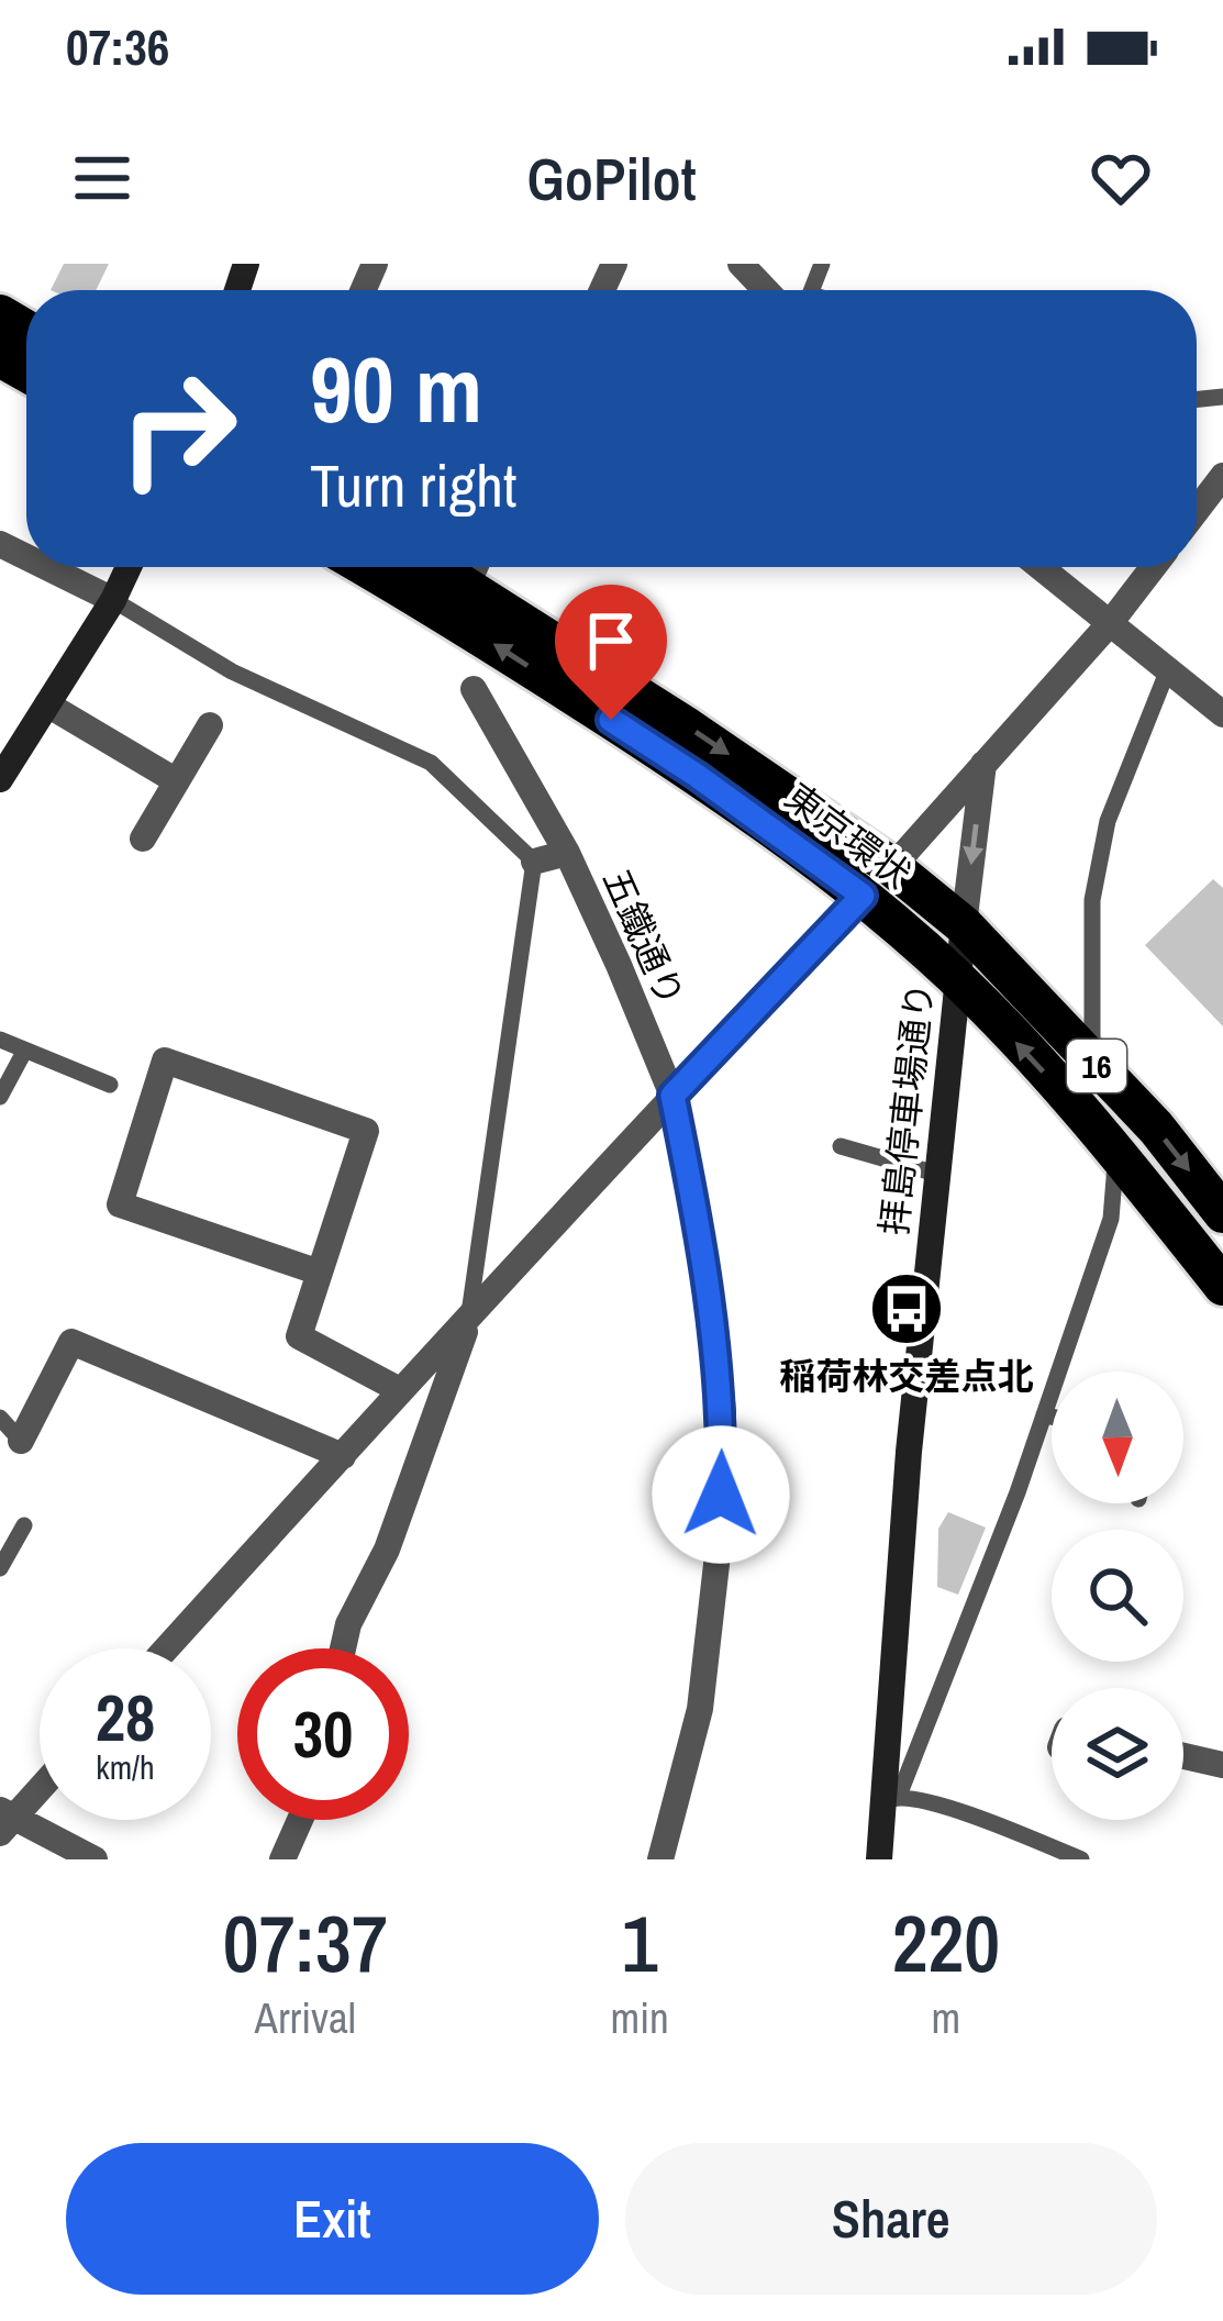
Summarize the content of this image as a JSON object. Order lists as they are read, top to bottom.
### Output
{
  "streets": {
    "highway": ["東京環状", "16"],
    "street": ["五鐵通り", "拝島停車場通り"]
  },
  "crossings": [
    ["東京環状", "拝島停車場通り"]
  ],
  "places": {
    "bus stop": ["稲荷林交差点北"]
  },
  "north": "bottom",
  "page": {
    "status": "07:36",
    "header": "GoPilot",
    "turn": ["90 m", "Turn right"],
    "speed": "28 km/h",
    "limit": "30",
    "eta": [
      "07:37",
      "Arrival",
      "1",
      "min",
      "220",
      "m"
    ],
    "buttons": ["Exit", "Share"]
  }
}
